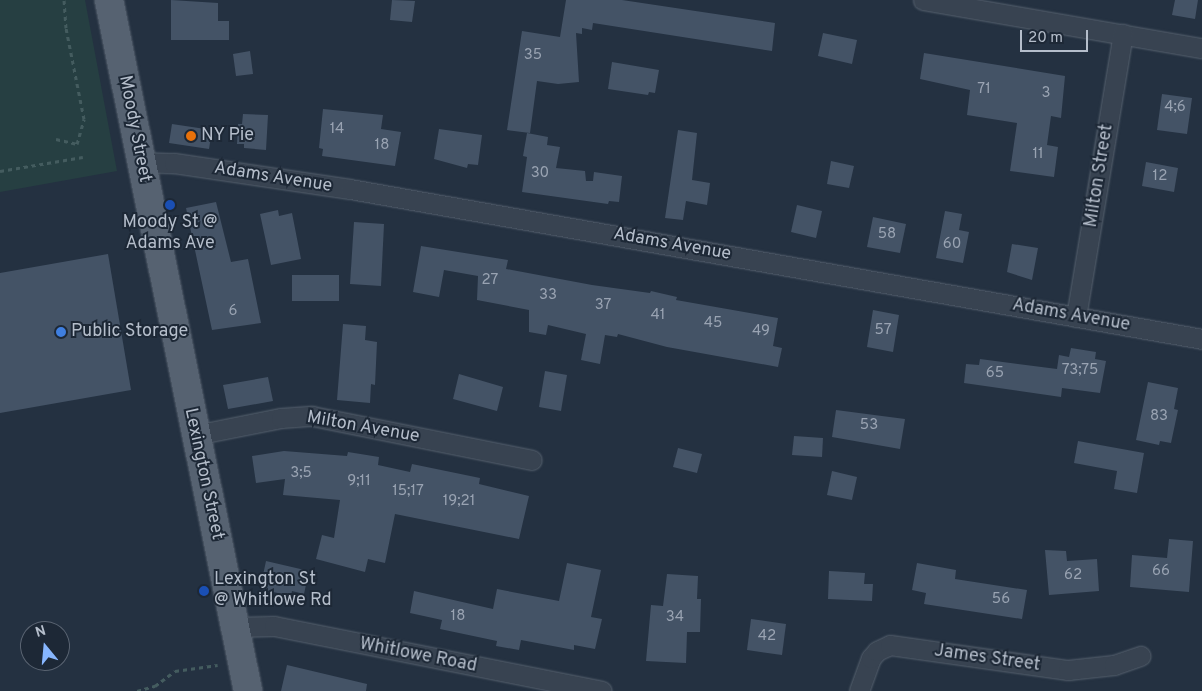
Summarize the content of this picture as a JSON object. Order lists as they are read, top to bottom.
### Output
{
  "streets": {
    "main road": ["Moody Street", "Lexington Street"],
    "street": [
      "Milton Street",
      "Adams Avenue",
      "Milton Avenue",
      "Whitlowe Road",
      "James Street"
    ]
  },
  "crossings": [
    ["Moody Street", "Adams Avenue"],
    ["Moody Street", "Lexington Street"],
    ["Milton Street", "Adams Avenue"],
    ["Milton Avenue", "Lexington Street"],
    ["Lexington Street", "Whitlowe Road"]
  ],
  "places": [
    "NY Pie",
    "Moody St @ Adams Ave",
    "Public Storage",
    "Lexington St @ Whitlowe Rd"
  ],
  "house_numbers": [
    "35",
    "71",
    "3",
    "4;6",
    "14",
    "18",
    "11",
    "30",
    "12",
    "58",
    "60",
    "27",
    "33",
    "37",
    "6",
    "41",
    "45",
    "57",
    "49",
    "73;75",
    "65",
    "83",
    "53",
    "3;5",
    "9;11",
    "15;17",
    "19;21",
    "66",
    "62",
    "56",
    "18",
    "34",
    "42"
  ],
  "scale_bar": "20 m",
  "north": "top"
}
